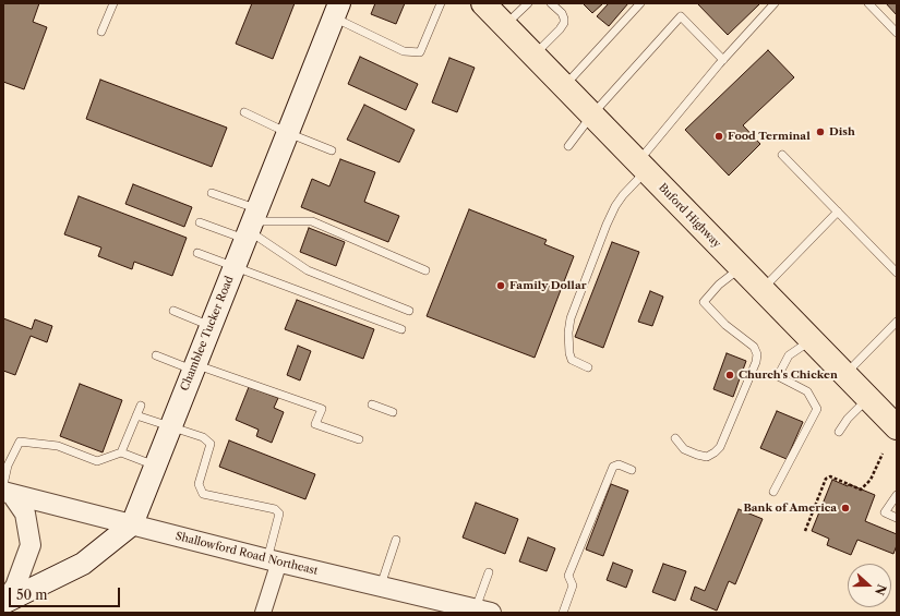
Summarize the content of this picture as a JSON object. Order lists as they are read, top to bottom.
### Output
{
  "streets": {
    "main road": ["Buford Highway", "Chamblee Tucker Road"],
    "street": ["Shallowford Road Northeast"]
  },
  "crossings": [
    ["Chamblee Tucker Road", "Shallowford Road Northeast"]
  ],
  "places": [
    "Dish",
    "Food Terminal",
    "Family Dollar",
    "Church's Chicken",
    "Bank of America"
  ],
  "scale_bar": "50 m",
  "north": "right"
}
